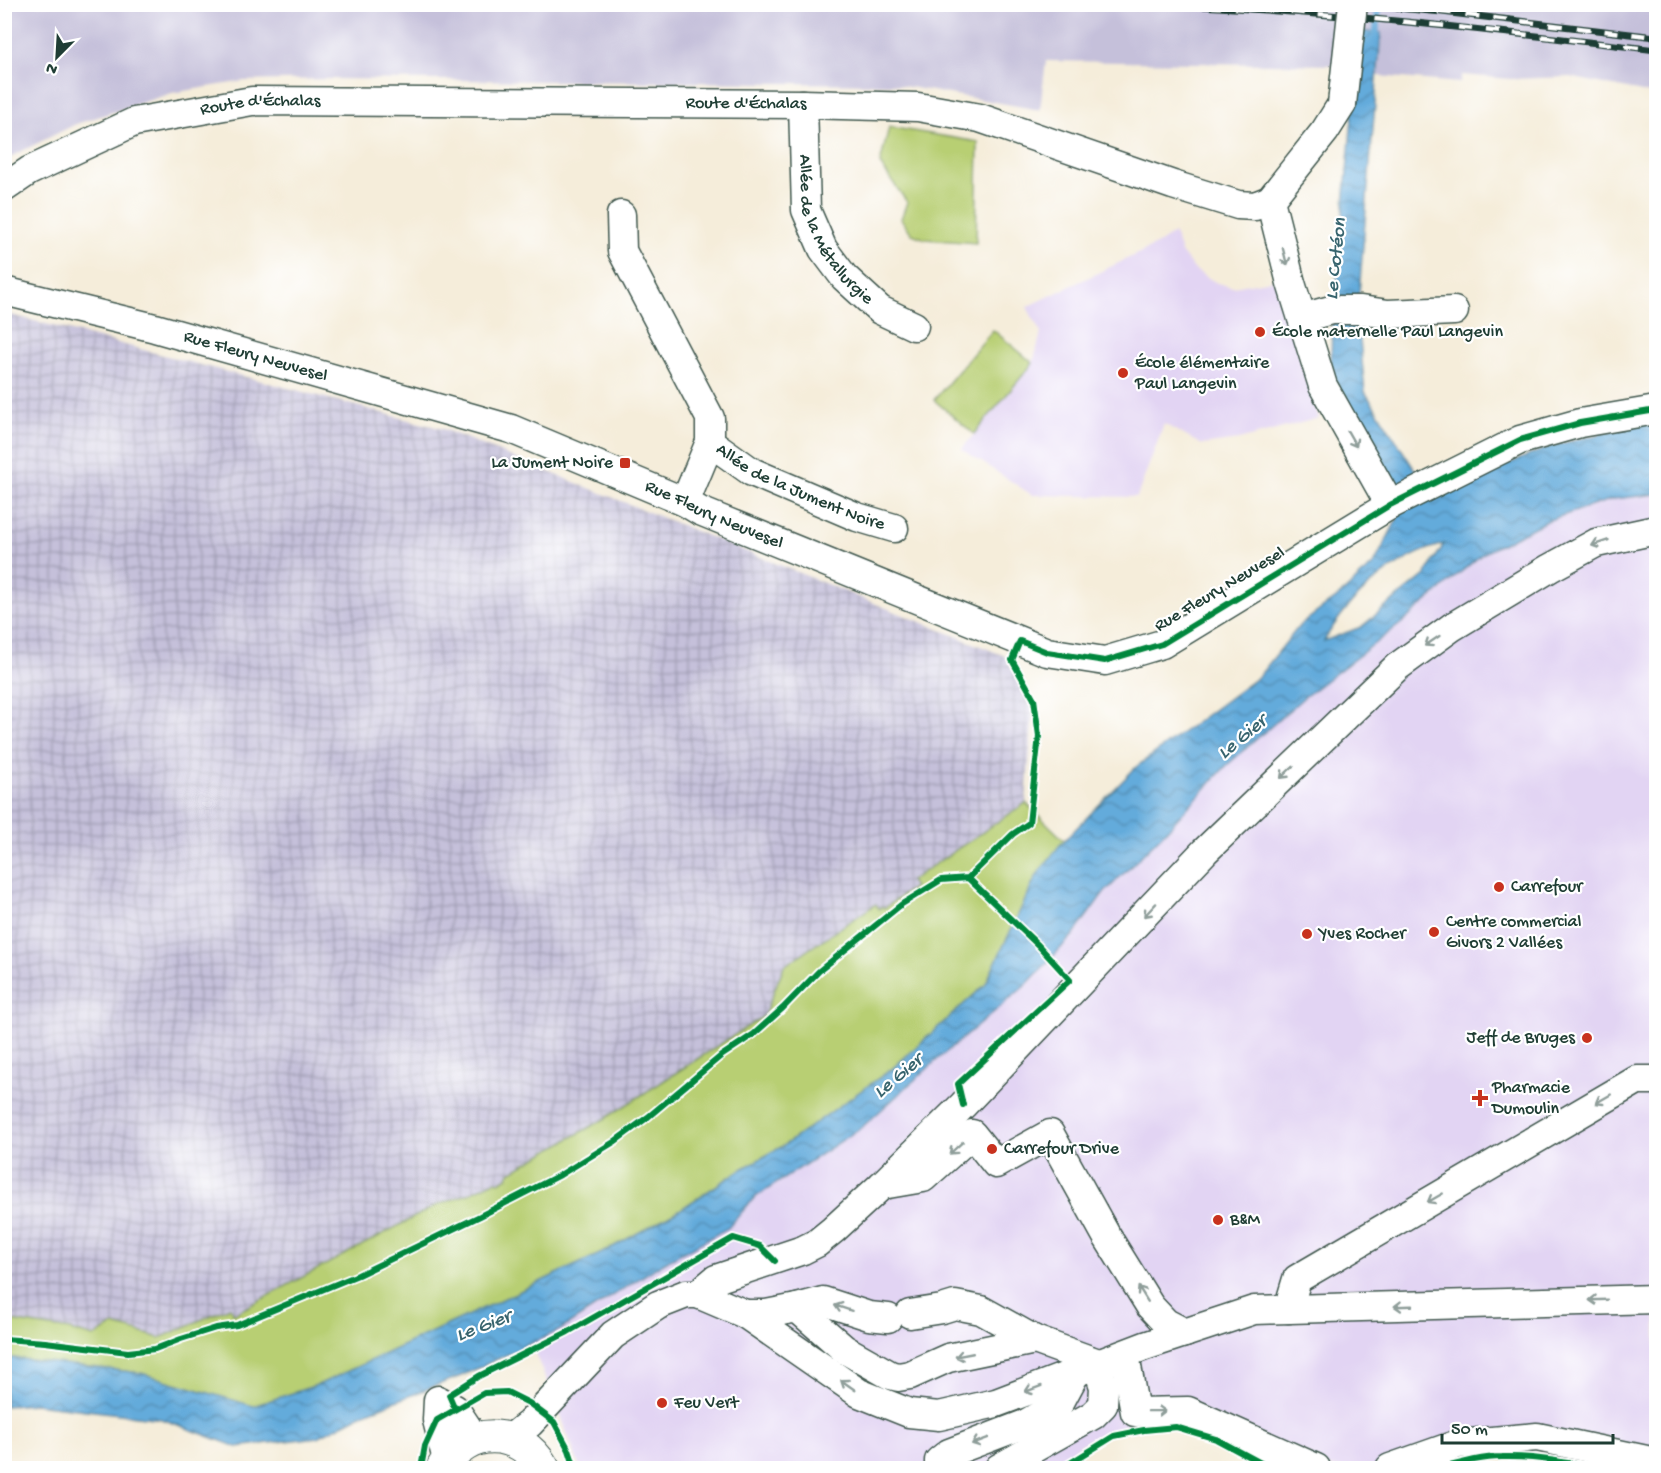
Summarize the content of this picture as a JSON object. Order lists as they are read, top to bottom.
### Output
{
  "streets": {
    "street": [
      "Route d'Échalas",
      "Allée de la Métallurgie",
      "Rue Fleury Neuvesel",
      "Allée de la Jument Noire"
    ]
  },
  "crossings": [
    ["Route d'Échalas", "Allée de la Métallurgie"],
    ["Rue Fleury Neuvesel", "Allée de la Jument Noire"]
  ],
  "water": ["Le Cotéon", "Le Gier"],
  "places": {
    "other": [
      "École maternelle Paul Langevin",
      "École élémentaire Paul Langevin",
      "Carrefour",
      "Centre commercial Givors 2 Vallées",
      "Yves Rocher",
      "Jeff de Bruges",
      "Carrefour Drive",
      "B&M",
      "Feu Vert"
    ],
    "transit": ["La Jument Noire"],
    "health": ["Pharmacie Dumoulin"]
  },
  "scale_bar": "50 m",
  "north": "bottom left"
}
